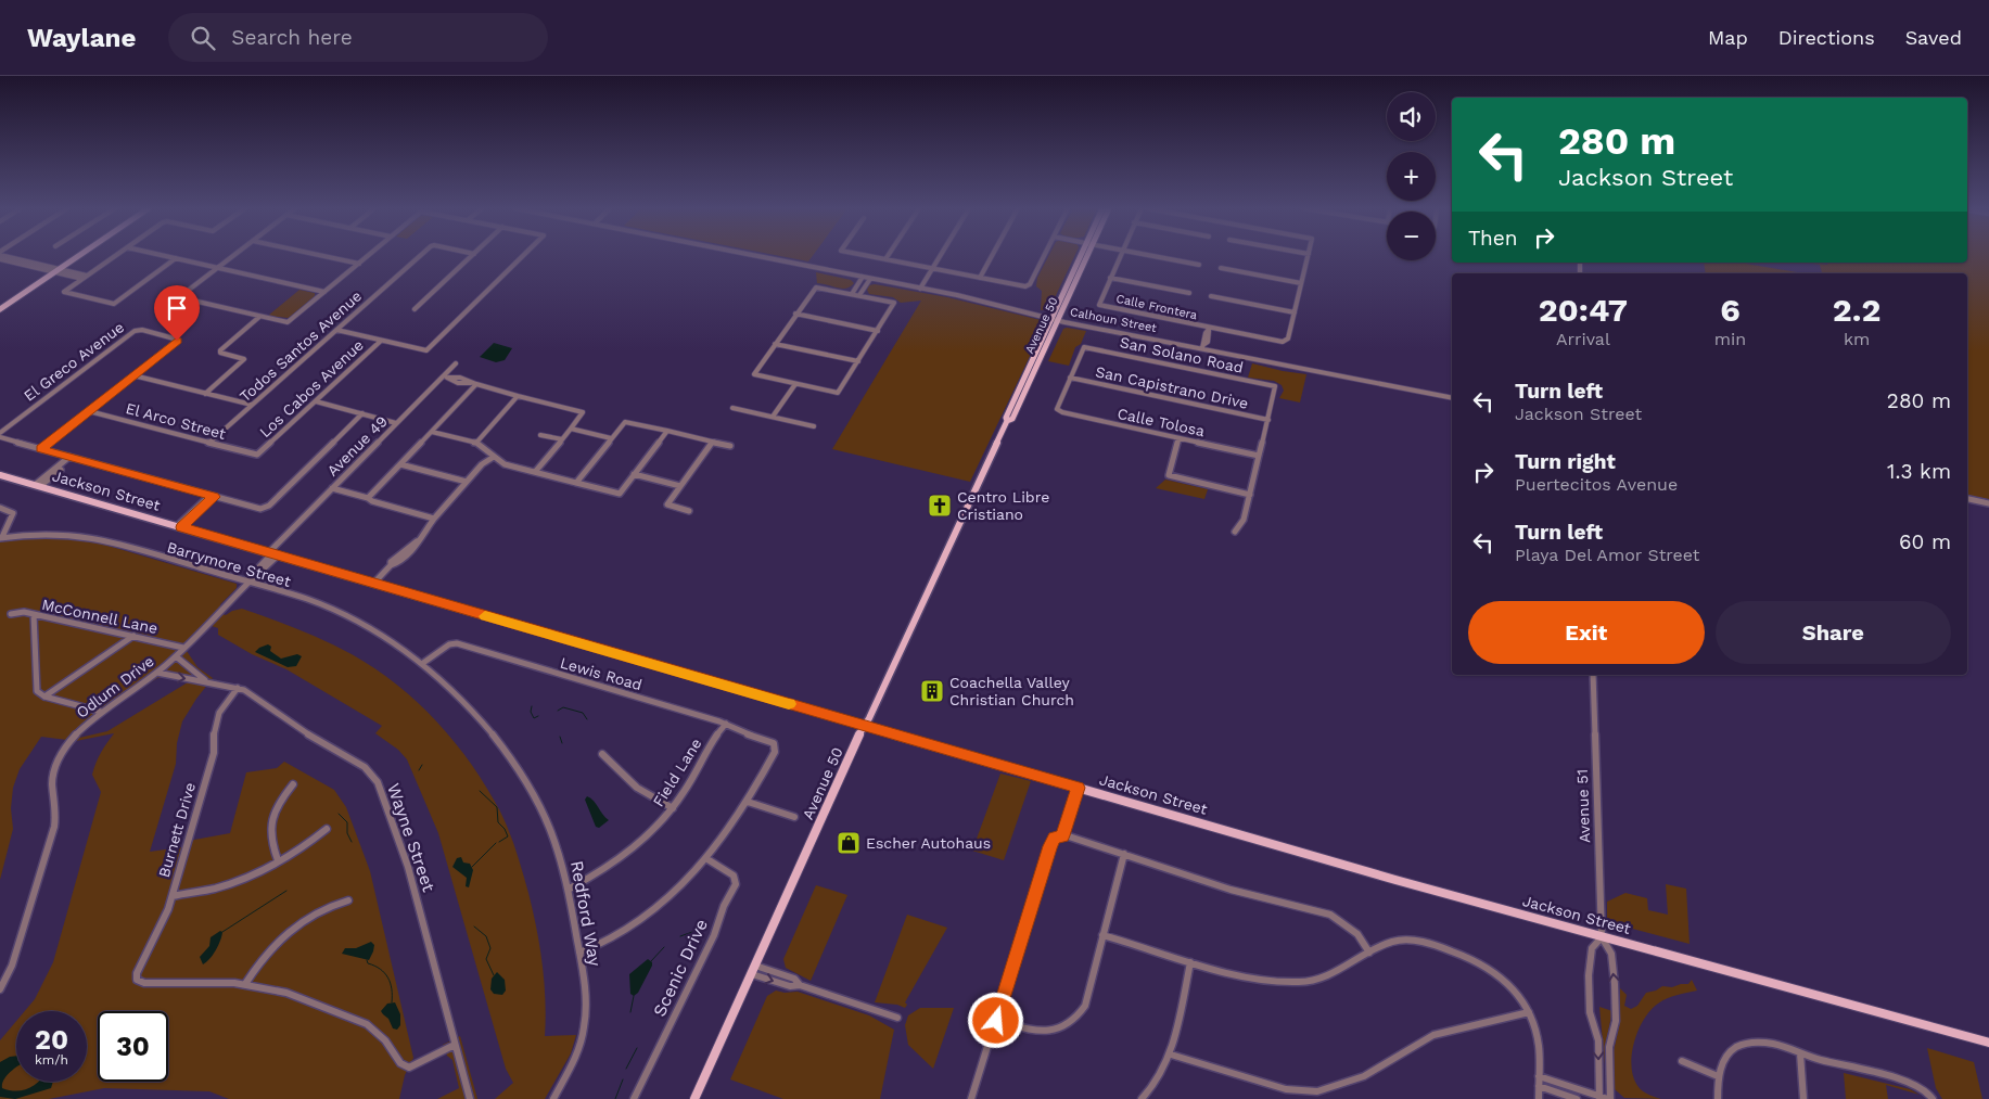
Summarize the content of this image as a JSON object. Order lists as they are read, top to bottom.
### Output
{
  "streets": {
    "main road": ["Avenue 50", "Jackson Street"],
    "street": [
      "Calle Frontera",
      "Calhoun Street",
      "Todos Santos Avenue",
      "San Solano Road",
      "El Greco Avenue",
      "San Capistrano Drive",
      "Los Cabos Avenue",
      "El Arco Street",
      "Calle Tolosa",
      "Avenue 49",
      "Barrymore Street",
      "McConnell Lane",
      "Lewis Road",
      "Odlum Drive",
      "Field Lane",
      "Avenue 51",
      "Burnett Drive",
      "Wayne Street",
      "Redford Way",
      "Scenic Drive"
    ]
  },
  "crossings": [
    ["Calhoun Street", "Avenue 50"],
    ["Avenue 50", "Jackson Street"],
    ["Todos Santos Avenue", "El Arco Street"],
    ["San Solano Road", "San Capistrano Drive"],
    ["San Solano Road", "Calle Tolosa"],
    ["San Capistrano Drive", "Calle Tolosa"],
    ["Los Cabos Avenue", "El Arco Street"],
    ["Avenue 49", "Jackson Street"],
    ["Avenue 49", "Odlum Drive"],
    ["Jackson Street", "Odlum Drive"],
    ["Jackson Street", "Avenue 51"],
    ["Barrymore Street", "Lewis Road"],
    ["Barrymore Street", "Odlum Drive"],
    ["Barrymore Street", "Redford Way"],
    ["McConnell Lane", "Odlum Drive"],
    ["Lewis Road", "Field Lane"],
    ["Odlum Drive", "Wayne Street"],
    ["Field Lane", "Redford Way"],
    ["Burnett Drive", "Wayne Street"]
  ],
  "places": {
    "church": ["Centro Libre Cristiano"],
    "building": ["Coachella Valley Christian Church"],
    "shop": ["Escher Autohaus"]
  },
  "page": {
    "header": "Waylane",
    "search": "Search here",
    "nav": ["Map", "Directions", "Saved"],
    "map_buttons": ["+", "−"],
    "turn": ["280 m", "Jackson Street"],
    "then": "Then",
    "eta": [
      "20:47",
      "Arrival",
      "6",
      "min",
      "2.2",
      "km"
    ],
    "list": [
      {
        "name": "Turn left",
        "note": "Jackson Street",
        "value": "280 m"
      },
      {
        "name": "Turn right",
        "note": "Puertecitos Avenue",
        "value": "1.3 km"
      },
      {
        "name": "Turn left",
        "note": "Playa Del Amor Street",
        "value": "60 m"
      }
    ],
    "buttons": ["Exit", "Share"],
    "speed": "20 km/h",
    "limit": "30"
  }
}
